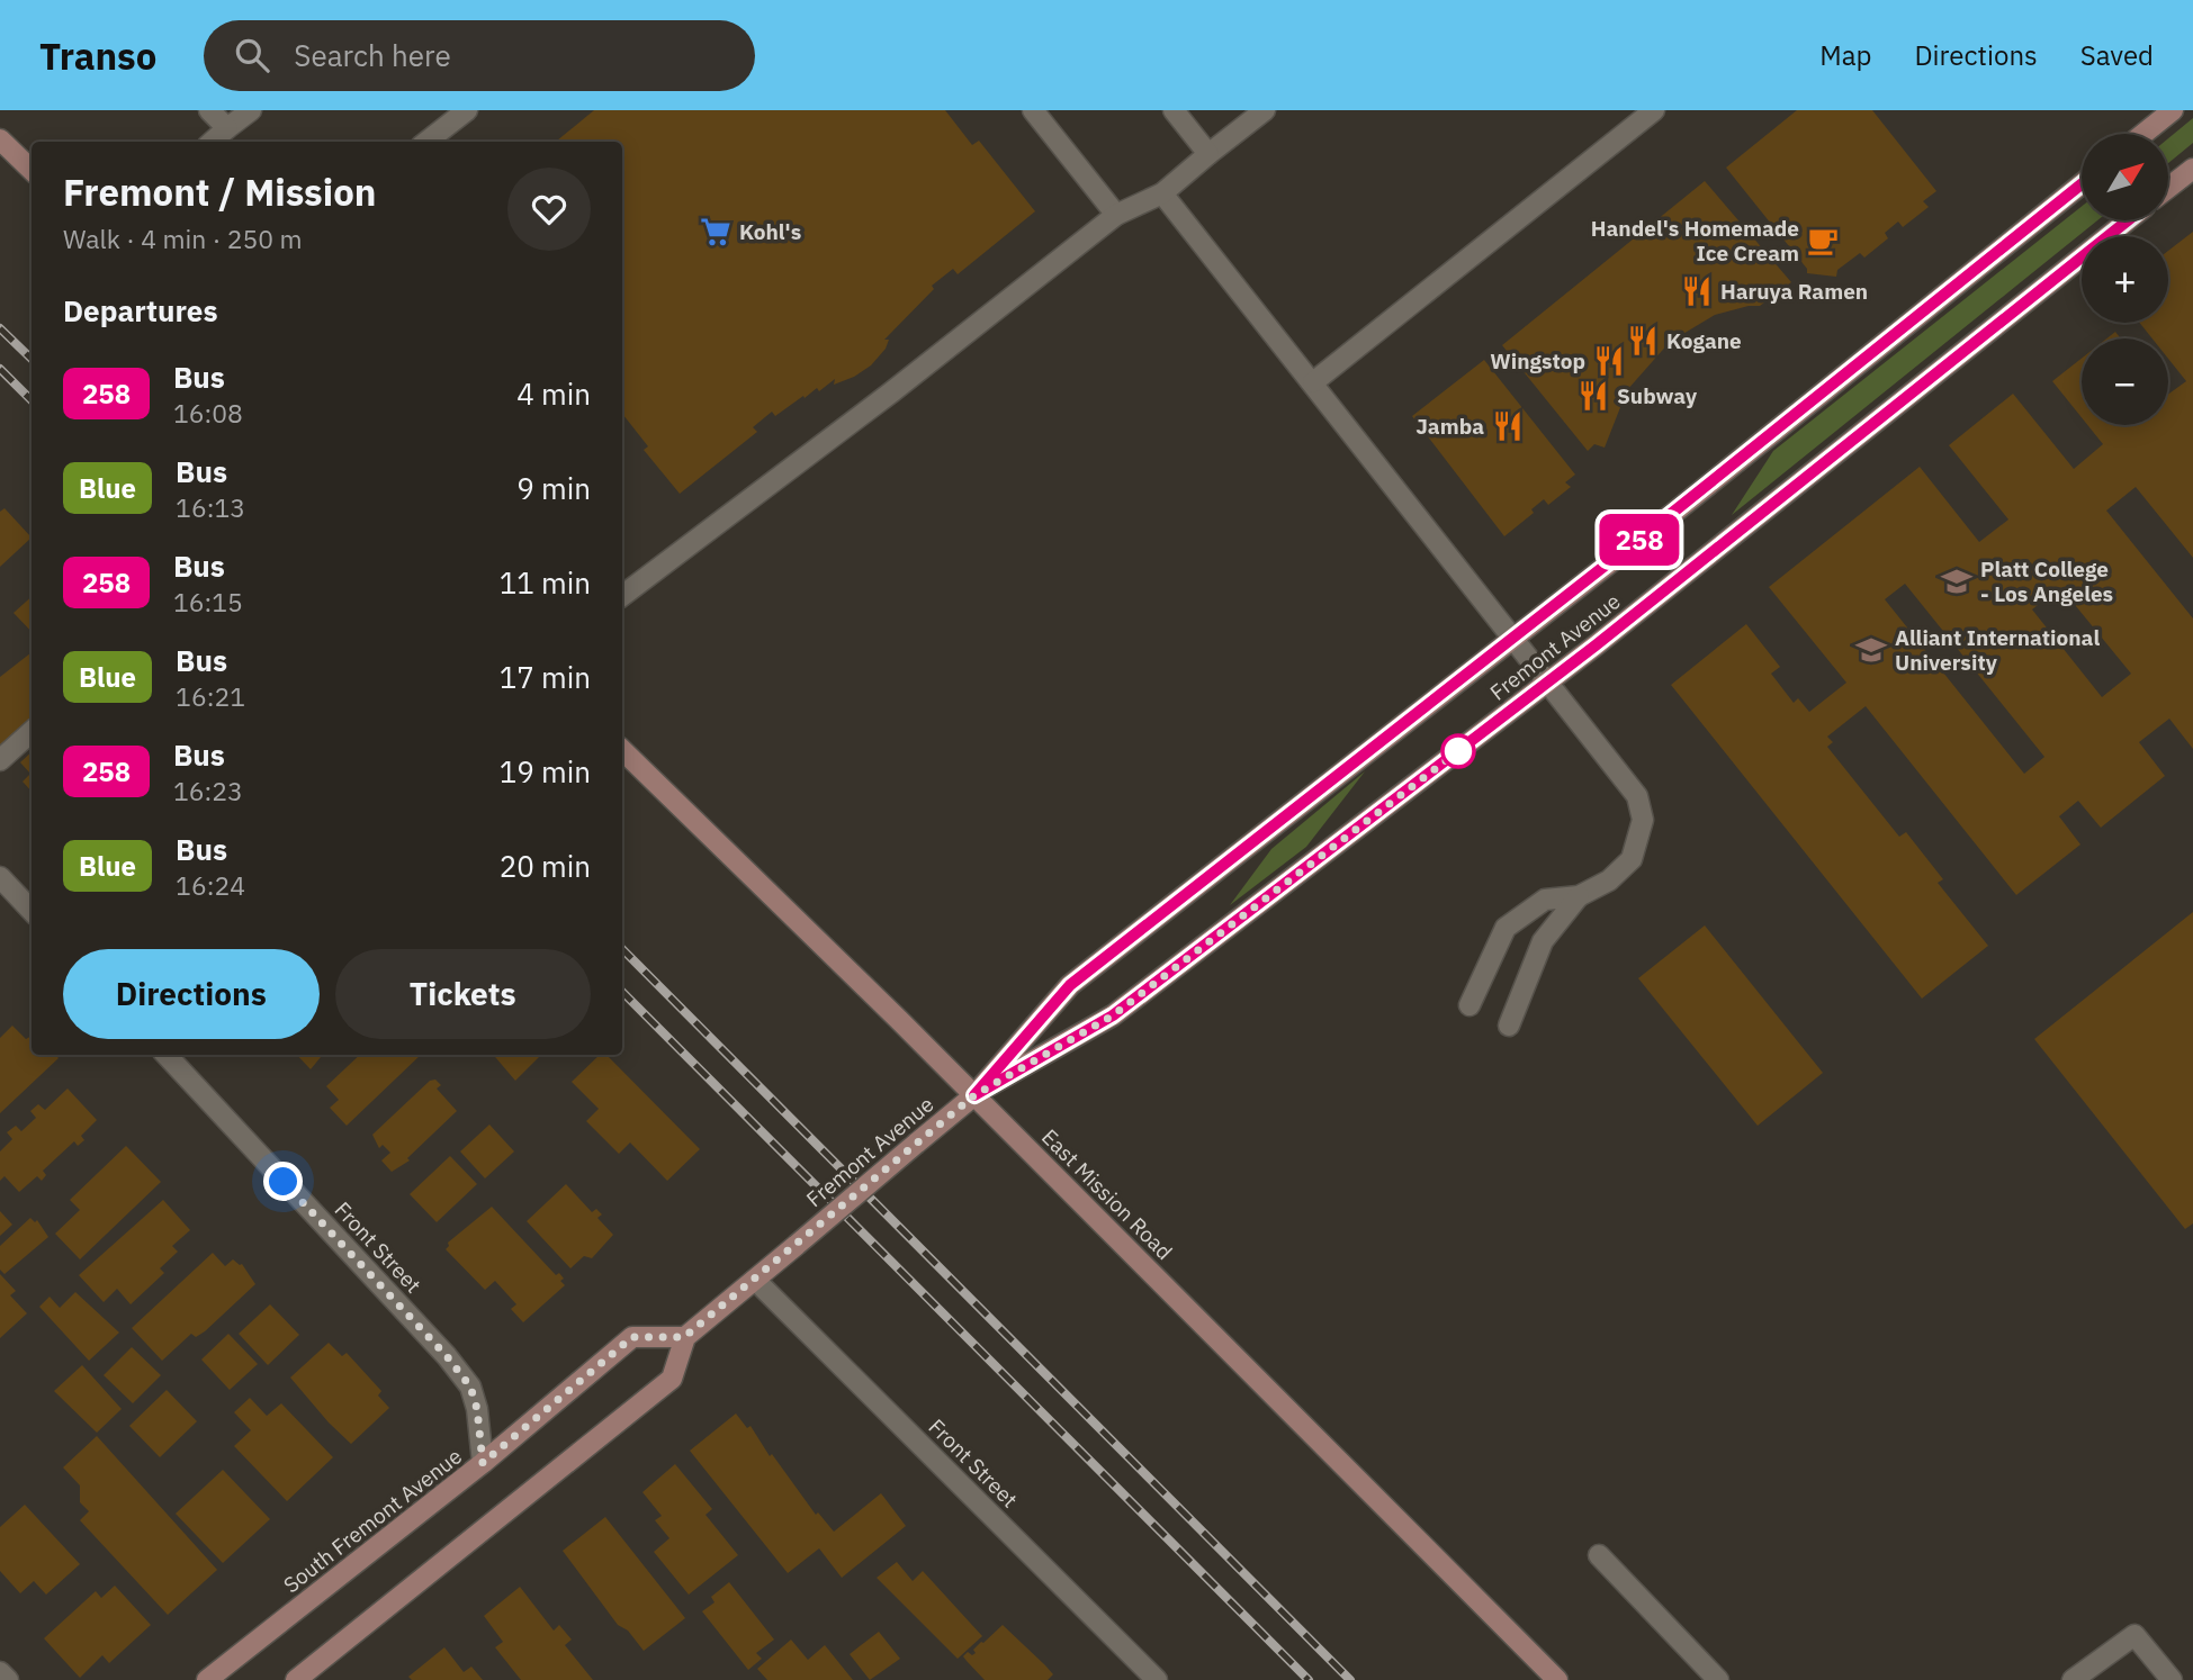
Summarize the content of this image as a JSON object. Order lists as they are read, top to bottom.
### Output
{
  "streets": {
    "main road": ["Fremont Avenue", "East Mission Road", "South Fremont Avenue"],
    "street": ["Front Street"]
  },
  "crossings": [
    ["Fremont Avenue", "East Mission Road"],
    ["Fremont Avenue", "Front Street"],
    ["Front Street", "South Fremont Avenue"]
  ],
  "places": {
    "supermarket": ["Kohl's"],
    "cafe": ["Handel's Homemade Ice Cream"],
    "restaurant": [
      "Haruya Ramen",
      "Kogane",
      "Wingstop",
      "Subway",
      "Jamba"
    ],
    "school or university": ["Platt College - Los Angeles", "Alliant International University"]
  },
  "lines": ["bus line 258"],
  "north": "top right",
  "page": {
    "header": "Transo",
    "search": "Search here",
    "nav": ["Map", "Directions", "Saved"],
    "on_map": "258",
    "map_buttons": ["+", "−"],
    "heading": [
      ["Fremont / Mission", "Walk · 4 min · 250 m"],
      "Departures"
    ],
    "list": [
      {
        "mark": "258",
        "name": "Bus",
        "note": "16:08",
        "value": "4 min"
      },
      {
        "mark": "Blue",
        "name": "Bus",
        "note": "16:13",
        "value": "9 min"
      },
      {
        "mark": "258",
        "name": "Bus",
        "note": "16:15",
        "value": "11 min"
      },
      {
        "mark": "Blue",
        "name": "Bus",
        "note": "16:21",
        "value": "17 min"
      },
      {
        "mark": "258",
        "name": "Bus",
        "note": "16:23",
        "value": "19 min"
      },
      {
        "mark": "Blue",
        "name": "Bus",
        "note": "16:24",
        "value": "20 min"
      }
    ],
    "buttons": ["Directions", "Tickets"]
  }
}
